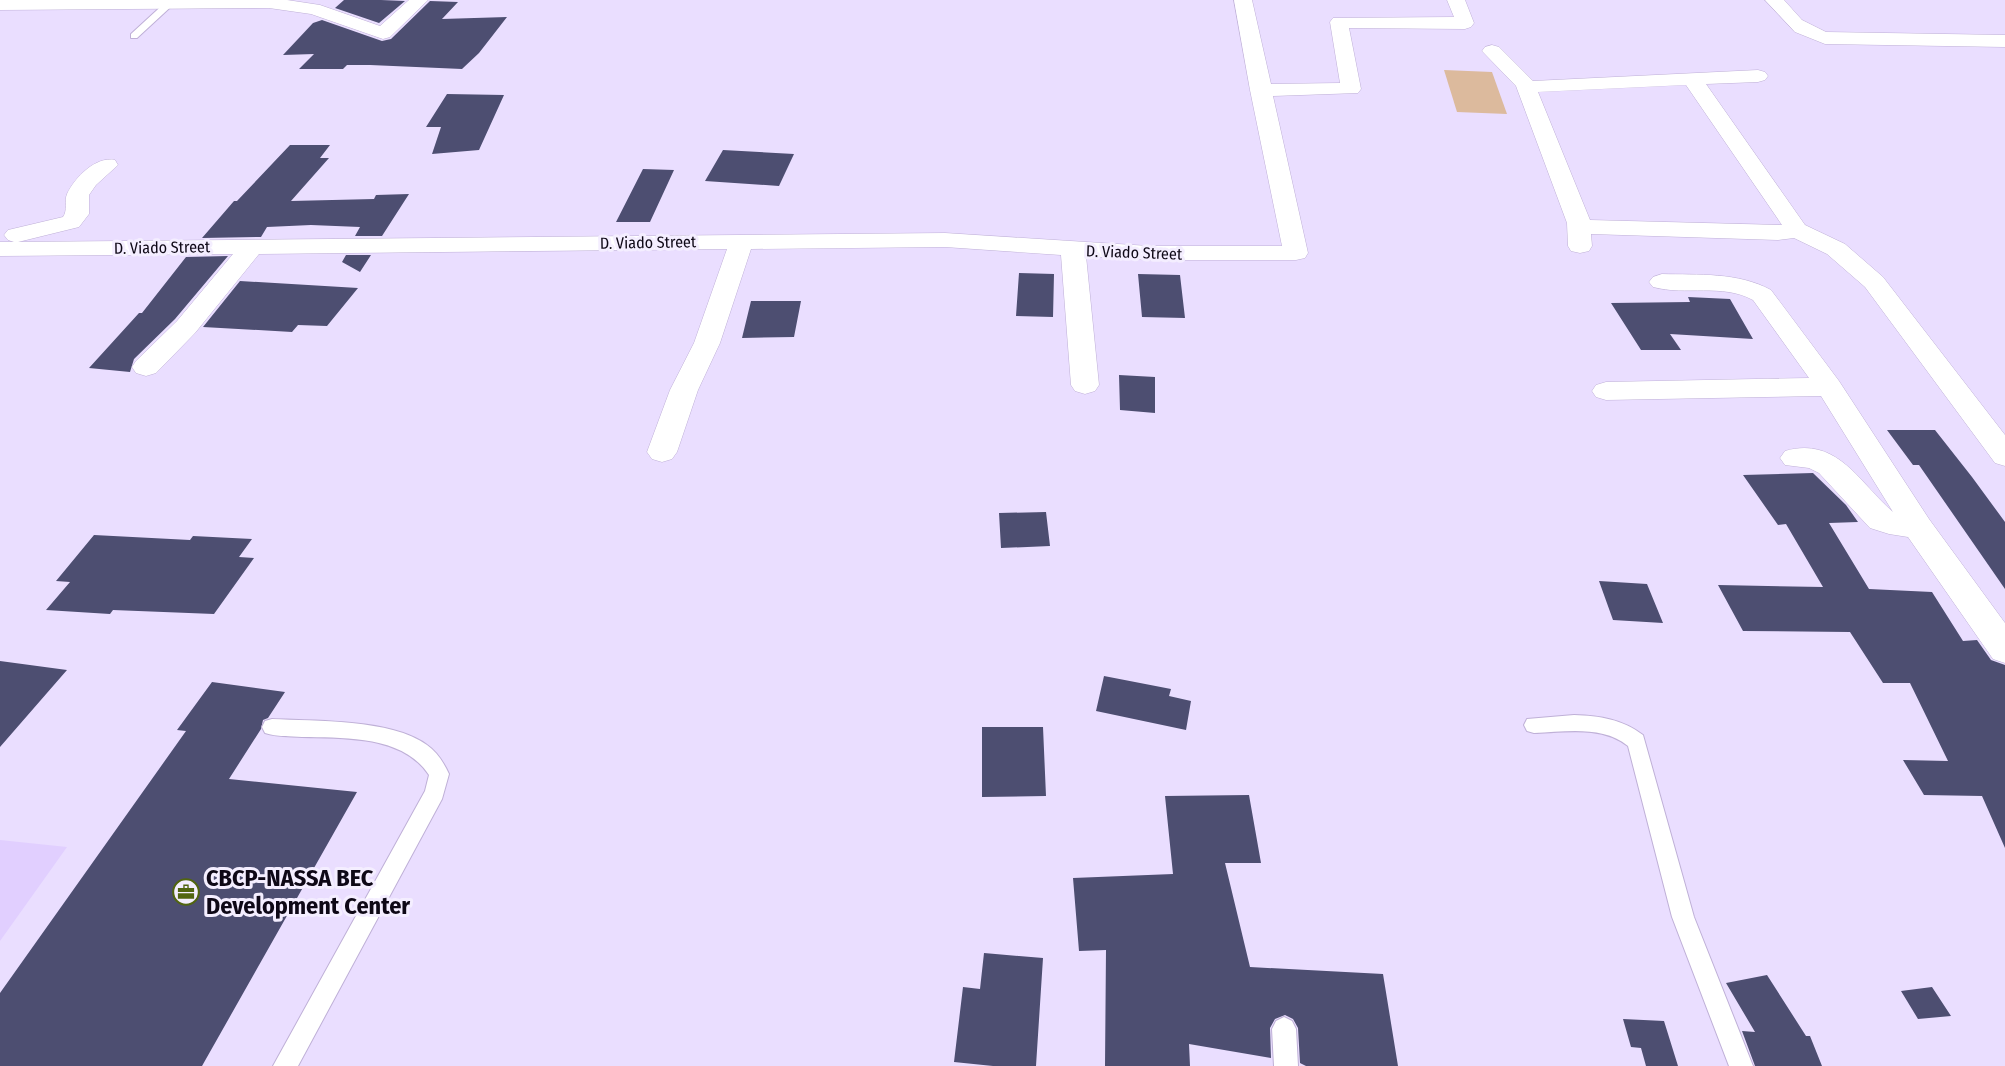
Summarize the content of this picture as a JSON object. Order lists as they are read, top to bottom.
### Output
{
  "streets": {
    "street": ["D. Viado Street"]
  },
  "places": {
    "office": ["CBCP-NASSA BEC Development Center"]
  }
}
